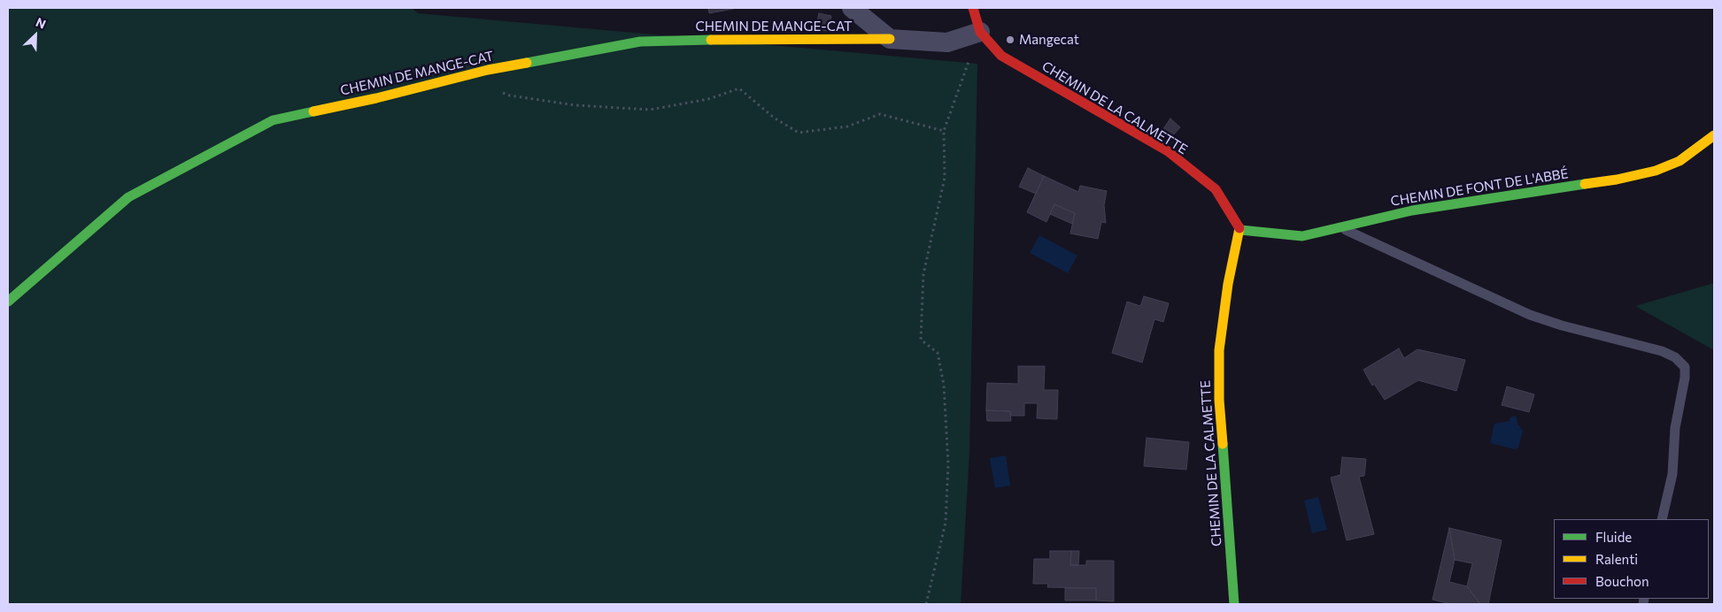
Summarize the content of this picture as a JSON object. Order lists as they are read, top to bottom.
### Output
{
  "streets": {
    "street": ["CHEMIN DE MANGE-CAT", "CHEMIN DE LA CALMETTE", "CHEMIN DE FONT DE L'ABBÉ"]
  },
  "crossings": [
    ["CHEMIN DE LA CALMETTE", "CHEMIN DE FONT DE L'ABBÉ"]
  ],
  "places": ["Mangecat"],
  "legend": ["Fluide", "Ralenti", "Bouchon"],
  "north": "top right"
}
